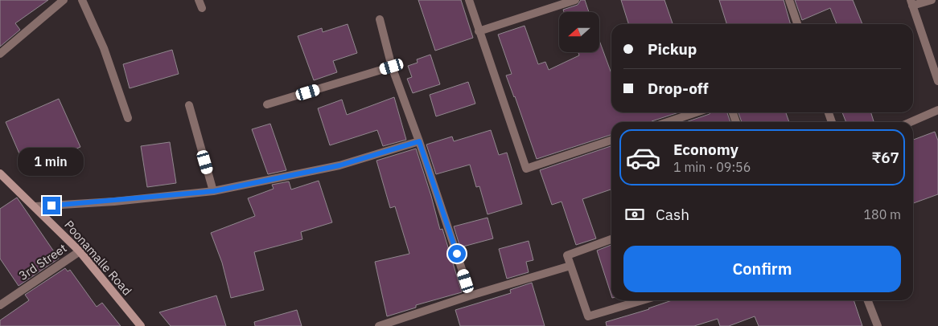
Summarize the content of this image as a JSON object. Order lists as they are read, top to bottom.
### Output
{
  "streets": {
    "street": ["Poonamalle Road", "3rd Street"]
  },
  "crossings": [
    ["Poonamalle Road", "3rd Street"]
  ],
  "north": "left",
  "page": {
    "banner": ["Pickup", "Drop-off"],
    "list": [
      {
        "name": "Economy",
        "note": "1 min · 09:56",
        "value": "₹67"
      }
    ],
    "bubble": "1 min",
    "pay": ["Cash", "180 m"],
    "buttons": "Confirm"
  }
}
